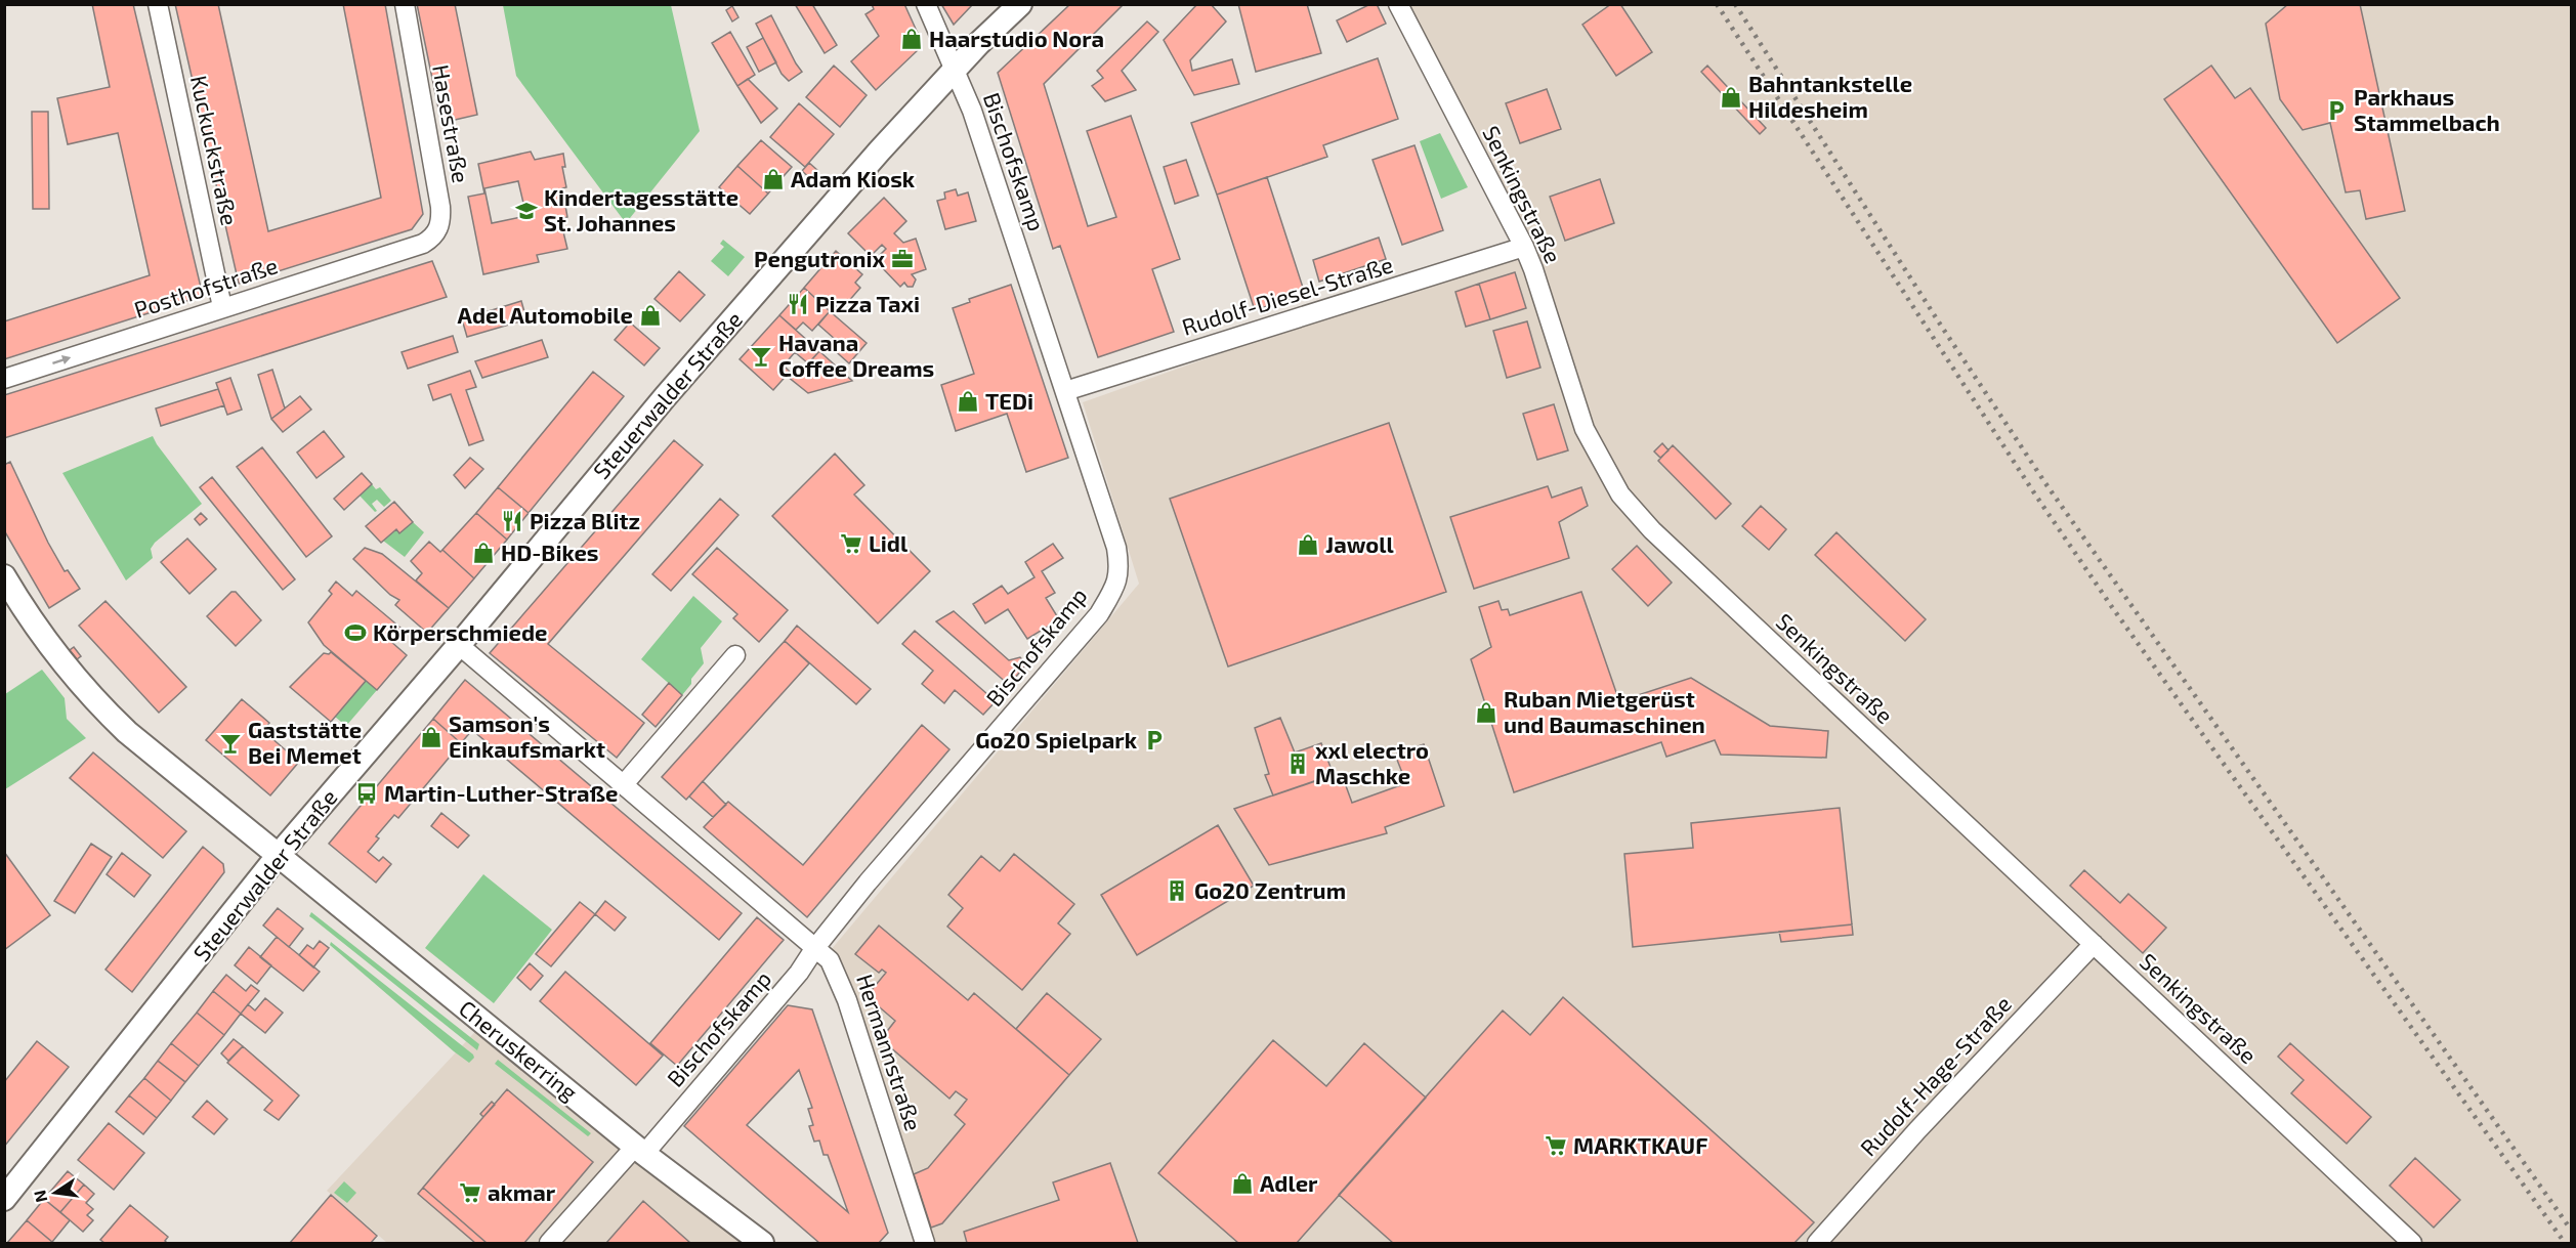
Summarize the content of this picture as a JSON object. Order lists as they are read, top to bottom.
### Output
{
  "streets": {
    "street": [
      "Hasestraße",
      "Kuckuckstraße",
      "Bischofskamp",
      "Senkingstraße",
      "Posthofstraße",
      "Rudolf-Diesel-Straße",
      "Steuerwalder Straße",
      "Cheruskerring",
      "Hermannstraße",
      "Rudolf-Hage-Straße"
    ]
  },
  "crossings": [
    ["Hasestraße", "Posthofstraße"],
    ["Kuckuckstraße", "Posthofstraße"],
    ["Bischofskamp", "Rudolf-Diesel-Straße"],
    ["Bischofskamp", "Steuerwalder Straße"],
    ["Bischofskamp", "Cheruskerring"],
    ["Bischofskamp", "Hermannstraße"],
    ["Senkingstraße", "Rudolf-Diesel-Straße"],
    ["Senkingstraße", "Rudolf-Hage-Straße"],
    ["Steuerwalder Straße", "Cheruskerring"],
    ["Steuerwalder Straße", "Hermannstraße"]
  ],
  "one_way": ["Posthofstraße"],
  "places": {
    "shop": [
      "Haarstudio Nora",
      "Bahntankstelle Hildesheim",
      "Adam Kiosk",
      "Adel Automobile",
      "TEDi",
      "Jawoll",
      "HD-Bikes",
      "Ruban Mietgerüst und Baumaschinen",
      "Samson's Einkaufsmarkt",
      "Adler"
    ],
    "parking": ["Parkhaus Stammelbach", "Go20 Spielpark"],
    "school or university": ["Kindertagesstätte St. Johannes"],
    "office": ["Pengutronix"],
    "restaurant": ["Pizza Taxi", "Pizza Blitz"],
    "bar": ["Havana Coffee Dreams", "Gaststätte Bei Memet"],
    "supermarket": ["Lidl", "MARKTKAUF", "akmar"],
    "sports": ["Körperschmiede"],
    "building": ["xxl electro Maschke", "Go20 Zentrum"],
    "bus stop": ["Martin-Luther-Straße"]
  },
  "north": "left"
}
